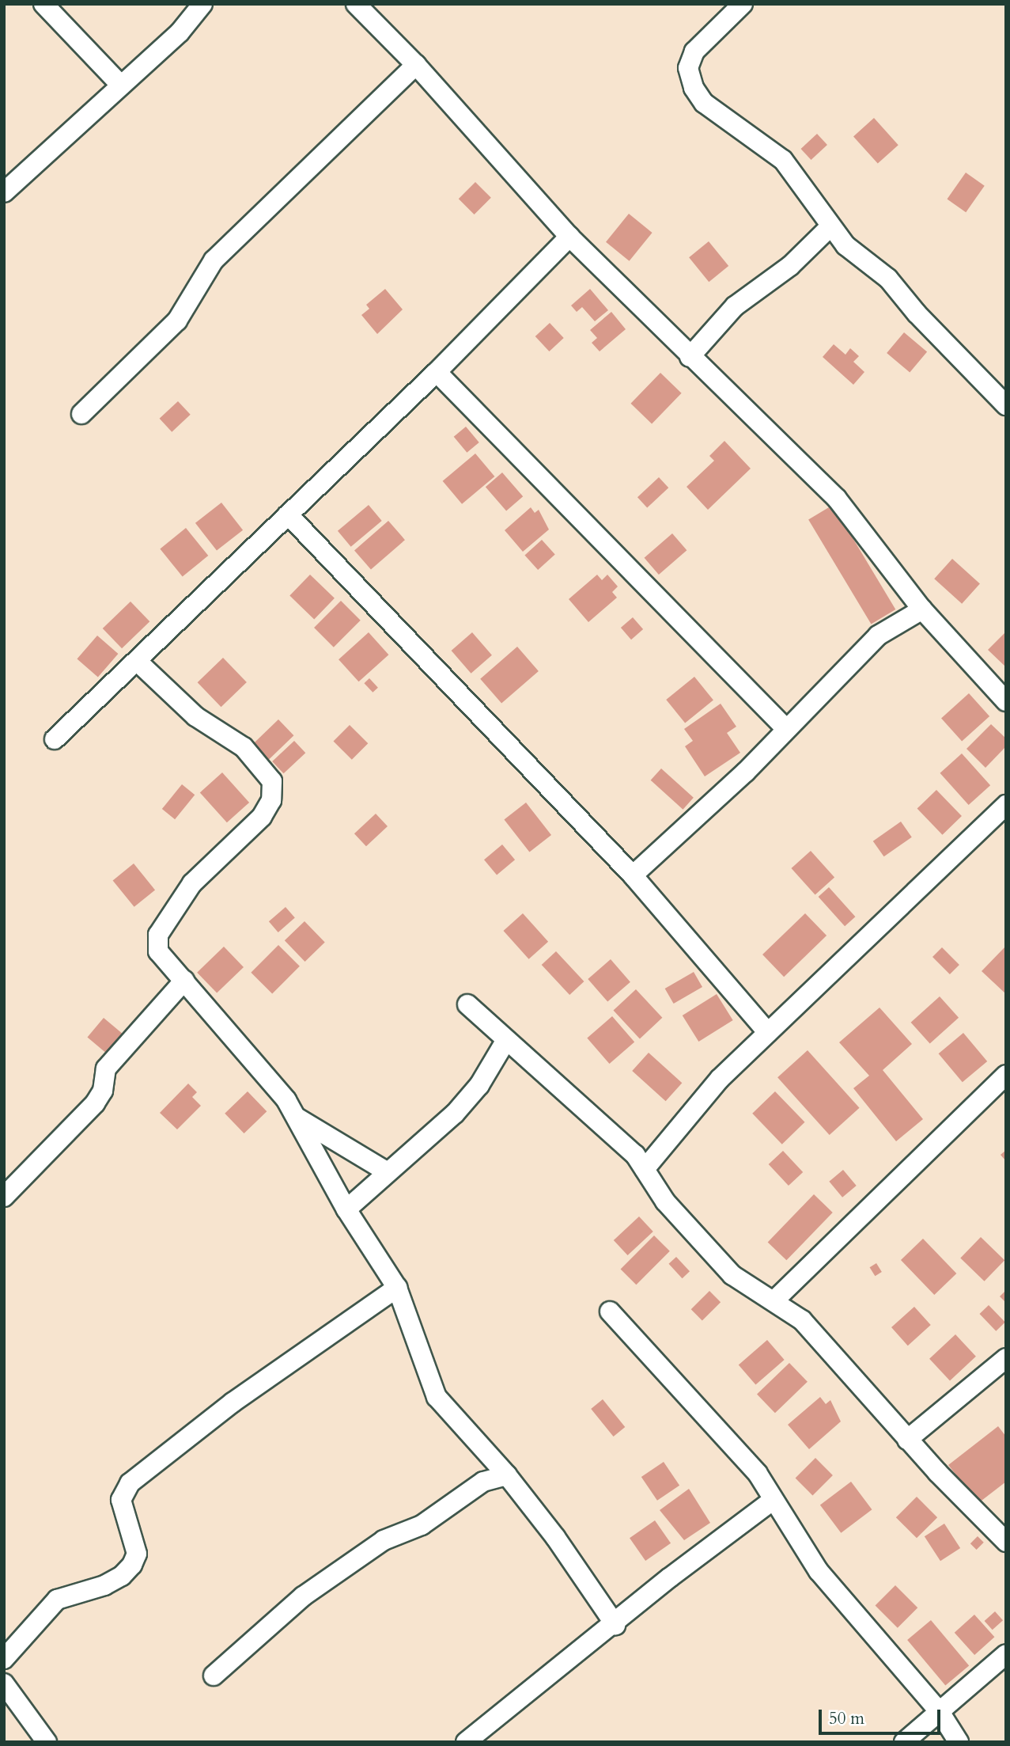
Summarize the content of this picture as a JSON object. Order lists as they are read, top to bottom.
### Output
{
  "scale_bar": "50 m"
}
